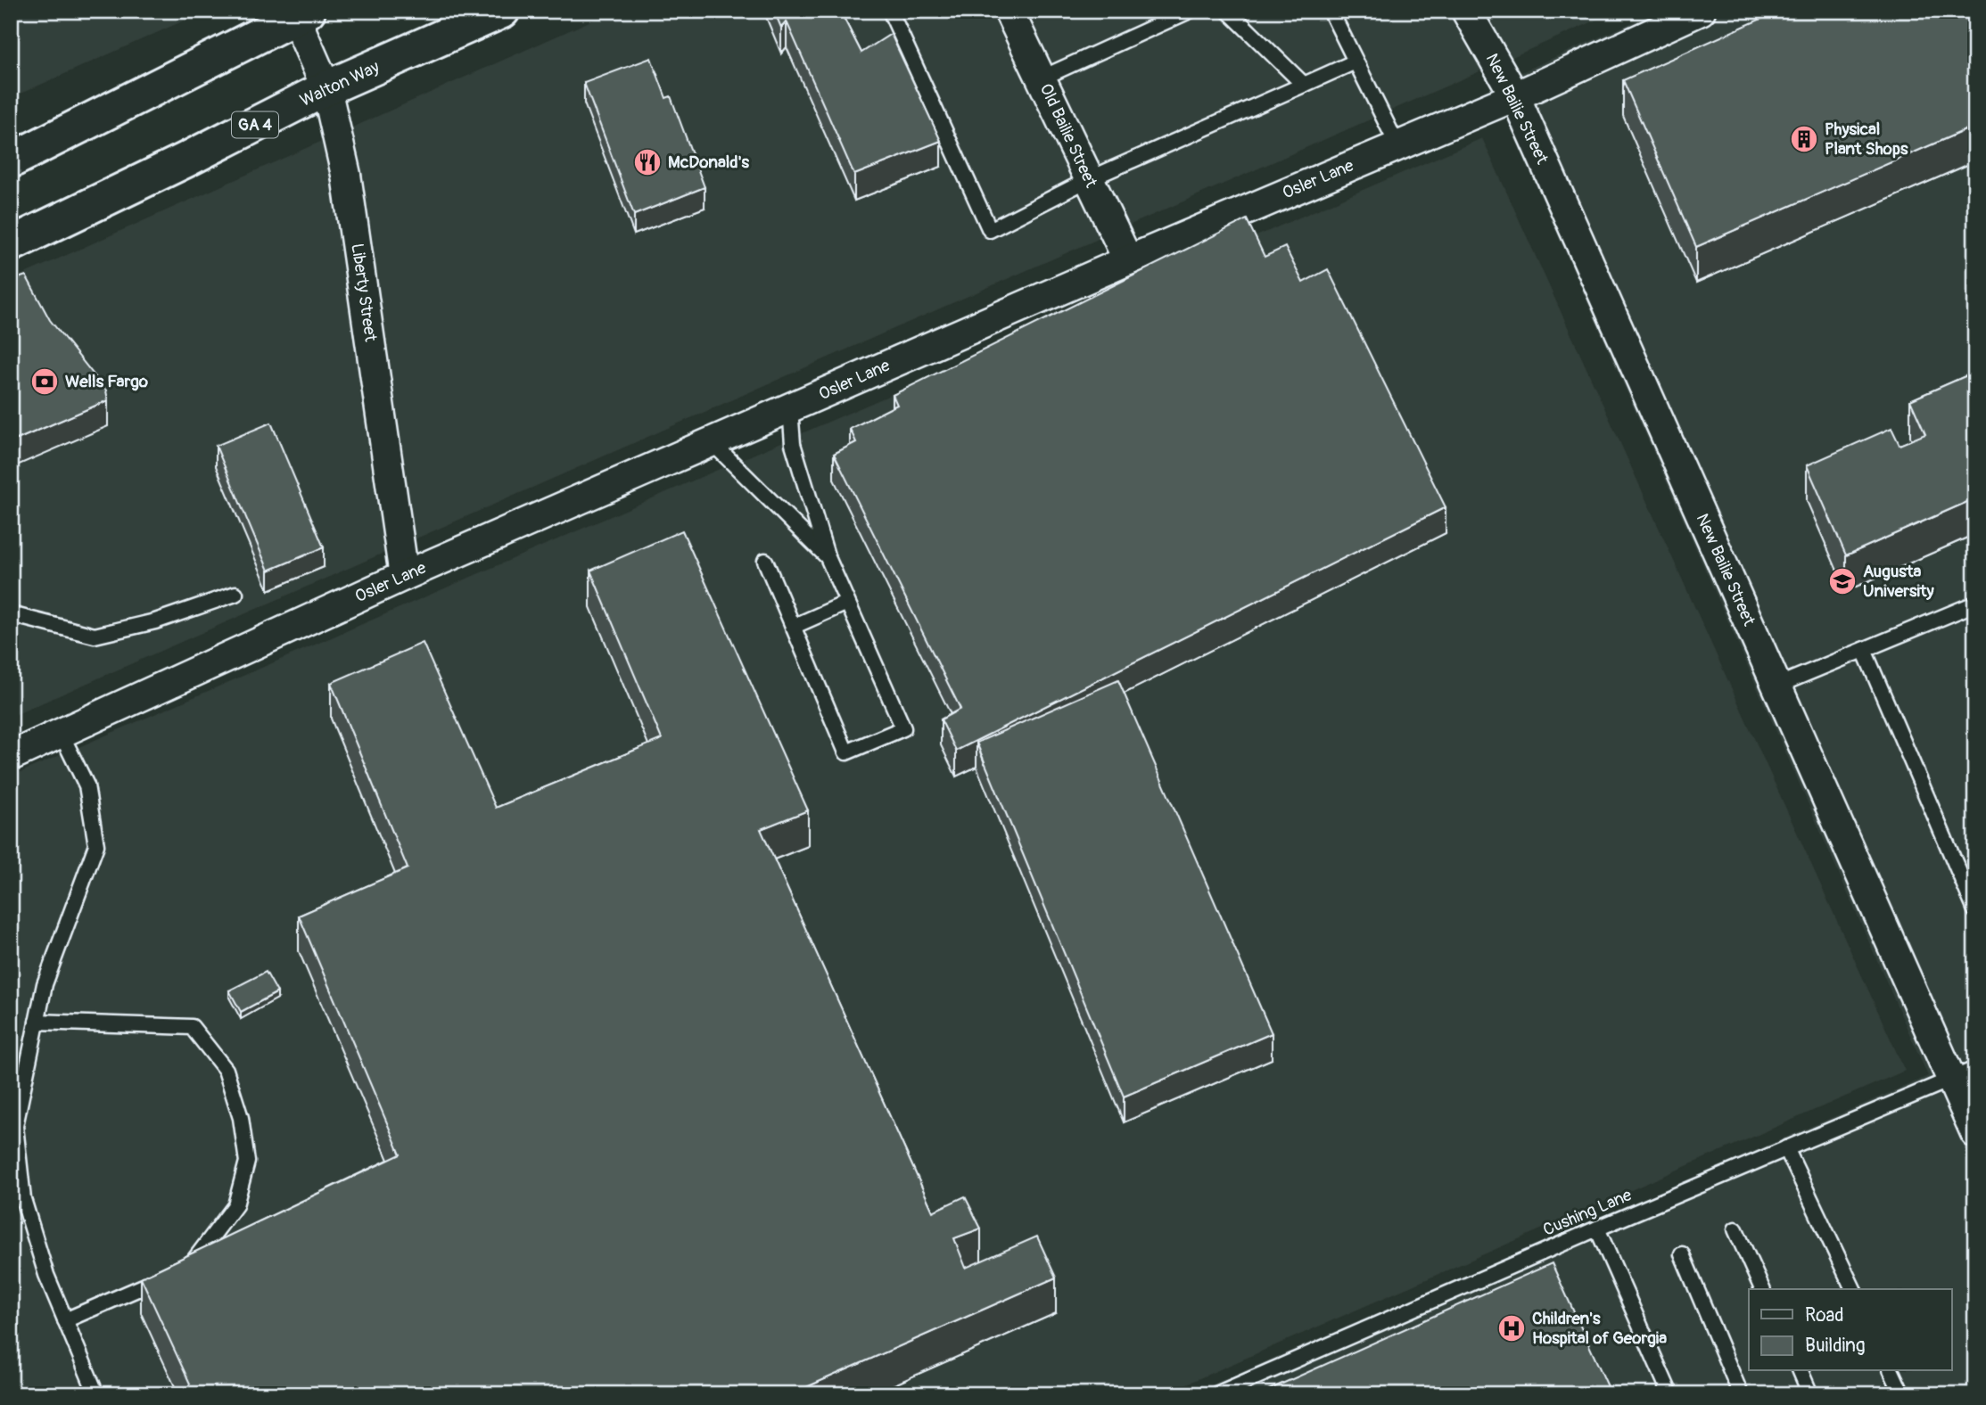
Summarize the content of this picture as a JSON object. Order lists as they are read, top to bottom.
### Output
{
  "streets": {
    "main road": ["Walton Way", "GA 4"],
    "street": [
      "New Bailie Street",
      "Old Bailie Street",
      "Osler Lane",
      "Liberty Street"
    ],
    "lane": ["Cushing Lane"]
  },
  "crossings": [
    ["Walton Way", "Liberty Street"],
    ["New Bailie Street", "Osler Lane"],
    ["New Bailie Street", "Cushing Lane"],
    ["Old Bailie Street", "Osler Lane"],
    ["Osler Lane", "Liberty Street"]
  ],
  "places": {
    "building": ["Physical Plant Shops"],
    "restaurant": ["McDonald's"],
    "bank": ["Wells Fargo"],
    "school or university": ["Augusta University"],
    "hospital": ["Children's Hospital of Georgia"]
  },
  "legend": ["Road", "Building"]
}
